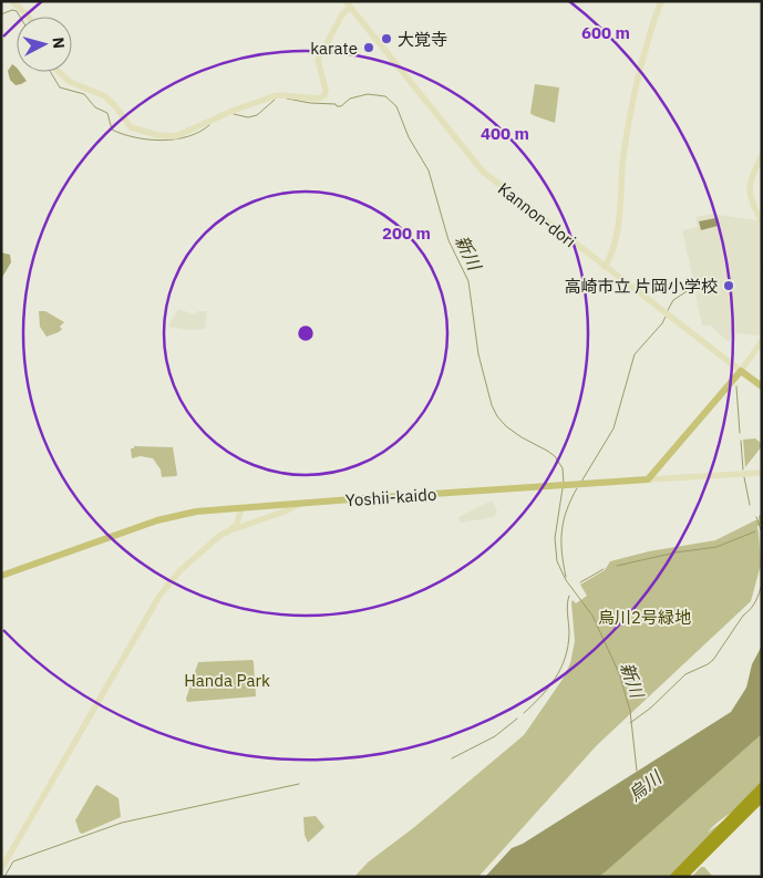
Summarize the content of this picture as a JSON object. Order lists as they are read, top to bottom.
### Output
{
  "streets": {
    "main road": ["Kannon-dori", "Yoshii-kaido"]
  },
  "water": ["新川", "烏川"],
  "parks": ["烏川2号緑地", "Handa Park"],
  "places": ["大覚寺", "karate", "高崎市立 片岡小学校"],
  "north": "right",
  "rings": ["600 m", "400 m", "200 m"]
}
